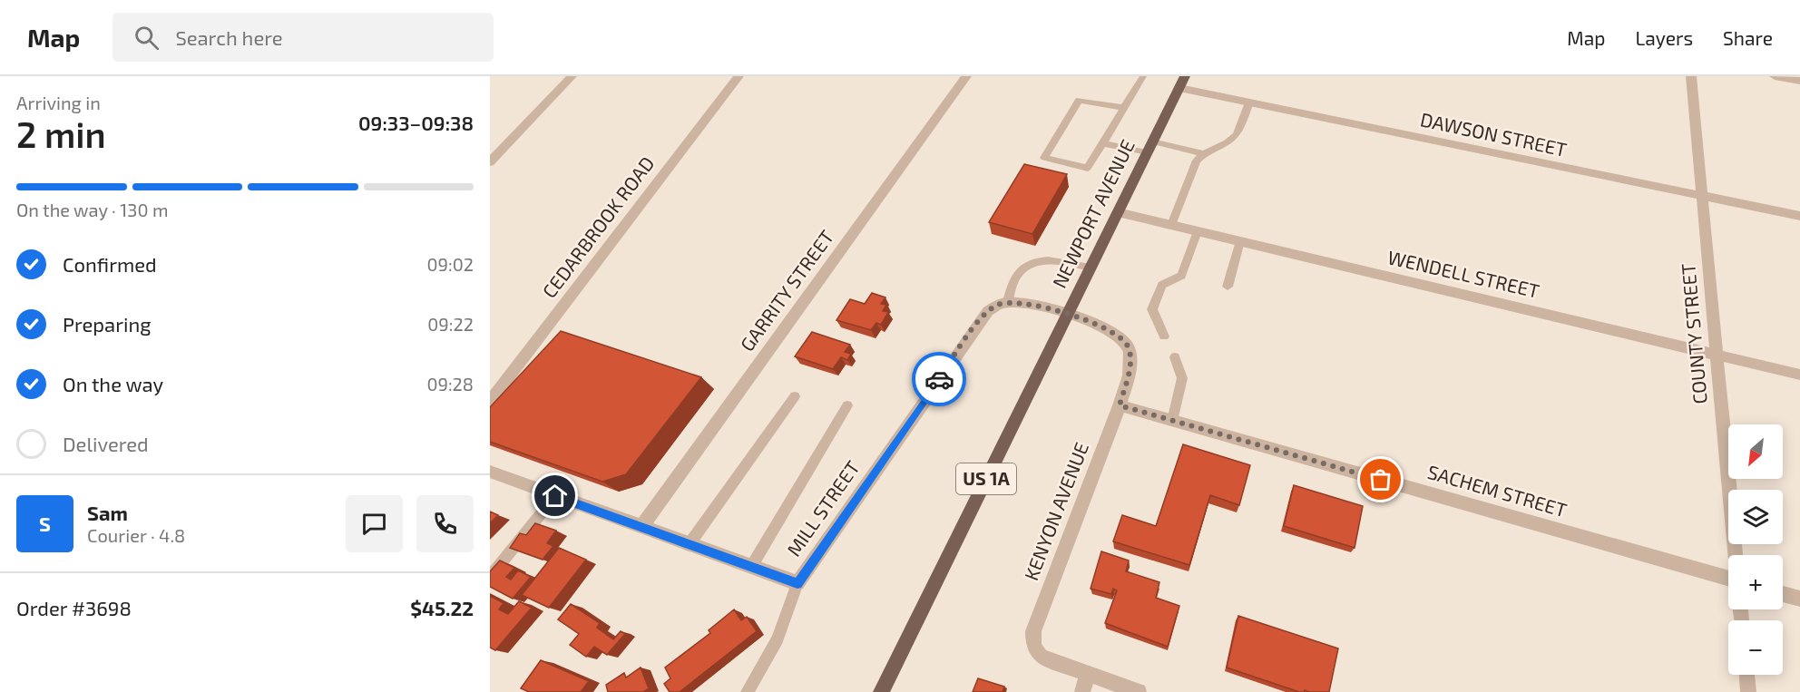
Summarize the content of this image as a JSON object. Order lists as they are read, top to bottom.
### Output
{
  "streets": {
    "main road": ["NEWPORT AVENUE", "US 1A"],
    "street": [
      "DAWSON STREET",
      "CEDARBROOK ROAD",
      "WENDELL STREET",
      "GARRITY STREET",
      "COUNTY STREET",
      "SACHEM STREET",
      "MILL STREET",
      "KENYON AVENUE"
    ]
  },
  "crossings": [
    ["DAWSON STREET", "NEWPORT AVENUE"],
    ["DAWSON STREET", "COUNTY STREET"],
    ["NEWPORT AVENUE", "WENDELL STREET"],
    ["NEWPORT AVENUE", "KENYON AVENUE"],
    ["WENDELL STREET", "COUNTY STREET"],
    ["GARRITY STREET", "MILL STREET"],
    ["SACHEM STREET", "KENYON AVENUE"]
  ],
  "north": "bottom left",
  "page": {
    "header": "Map",
    "search": "Search here",
    "nav": ["Map", "Layers", "Share"],
    "heading": ["2 min", "Arriving in", "09:33–09:38"],
    "panel": [
      "Sam",
      "Courier · 4.8",
      "Order #3698",
      "$45.22"
    ],
    "bar": "On the way · 130 m",
    "list": [
      ["Confirmed", "09:02"],
      ["Preparing", "09:22"],
      ["On the way", "09:28"],
      "Delivered"
    ],
    "map_buttons": ["+", "−"],
    "round": "S"
  }
}
